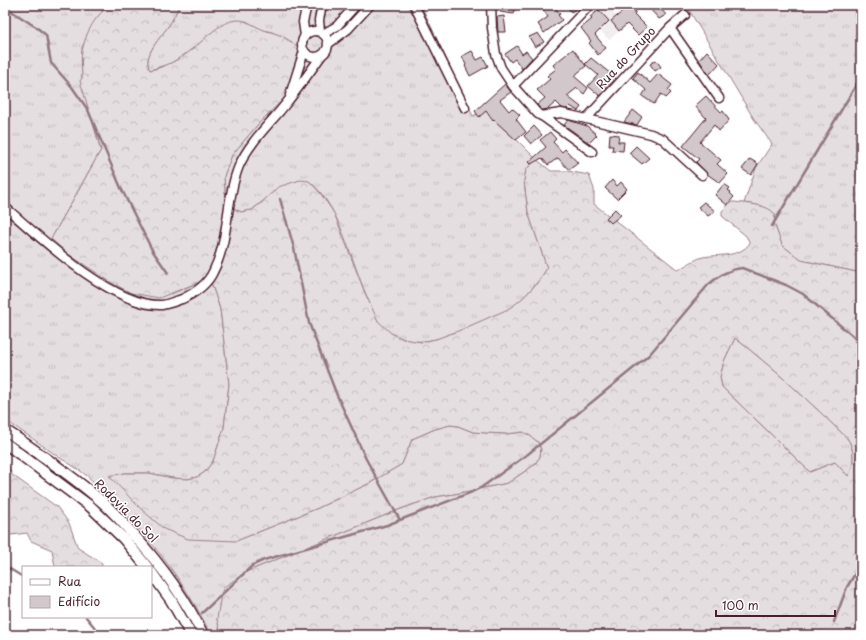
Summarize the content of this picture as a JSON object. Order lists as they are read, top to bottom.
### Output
{
  "streets": {
    "main road": ["Rodovia do Sol"],
    "street": ["Rua do Grupo"]
  },
  "legend": ["Rua", "Edifício"],
  "scale_bar": "100 m"
}
